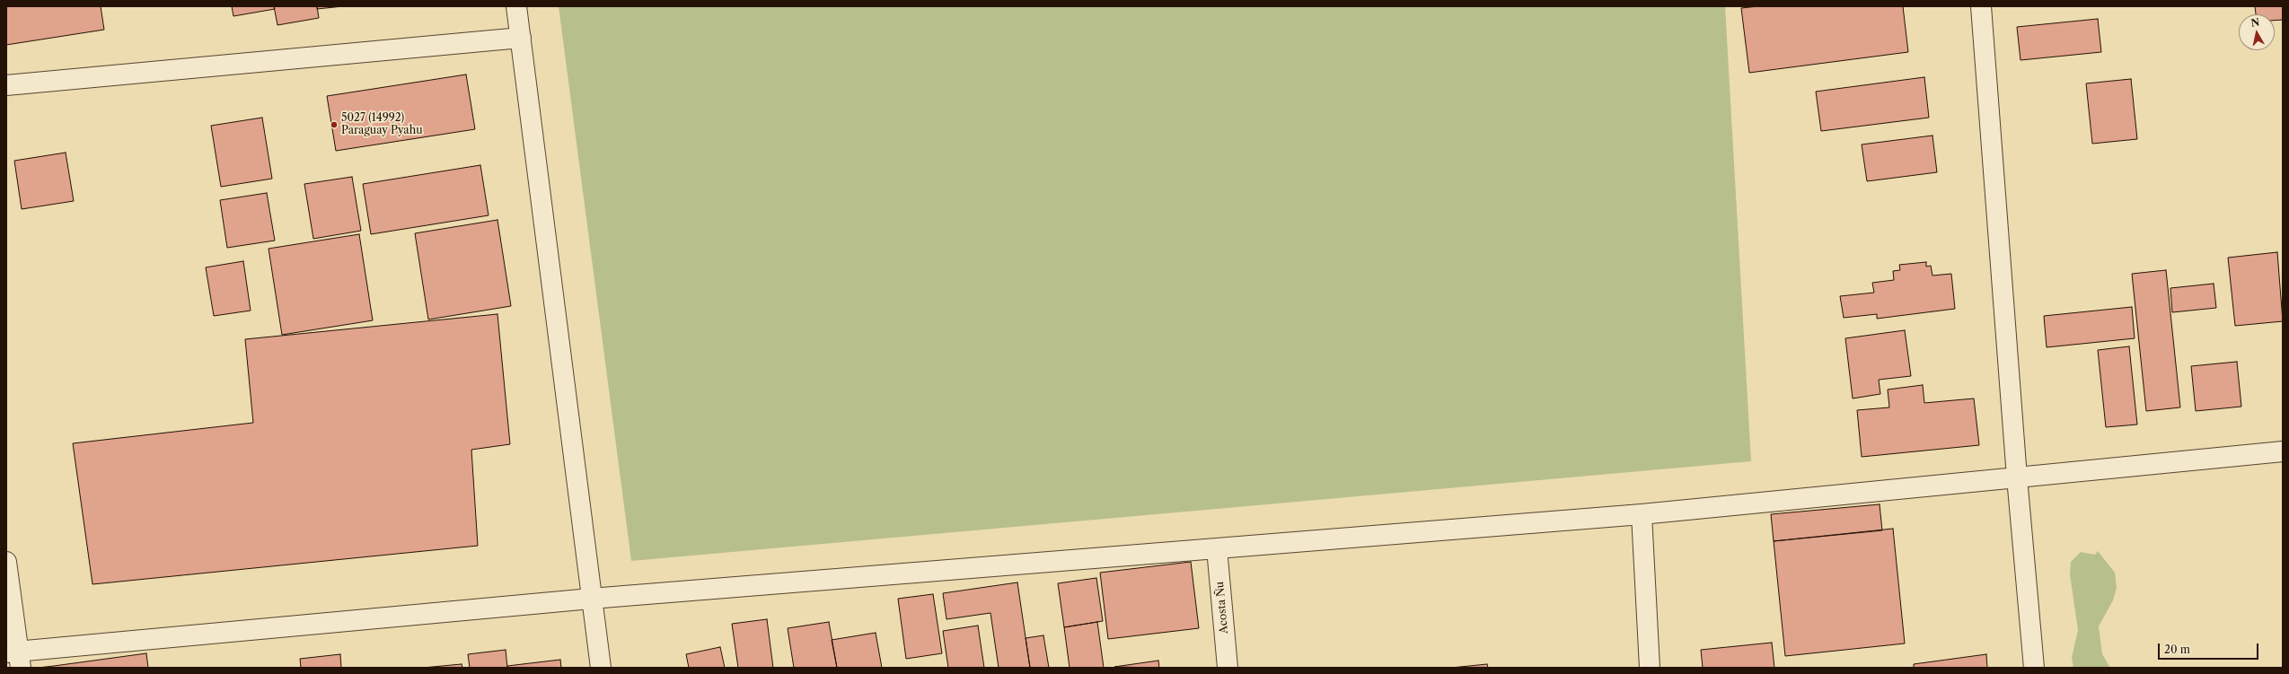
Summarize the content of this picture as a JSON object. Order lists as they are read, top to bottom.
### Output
{
  "streets": {
    "street": ["Acosta Ñu"]
  },
  "places": ["5027 (14992) Paraguay Pyahu"],
  "scale_bar": "20 m",
  "north": "top"
}
